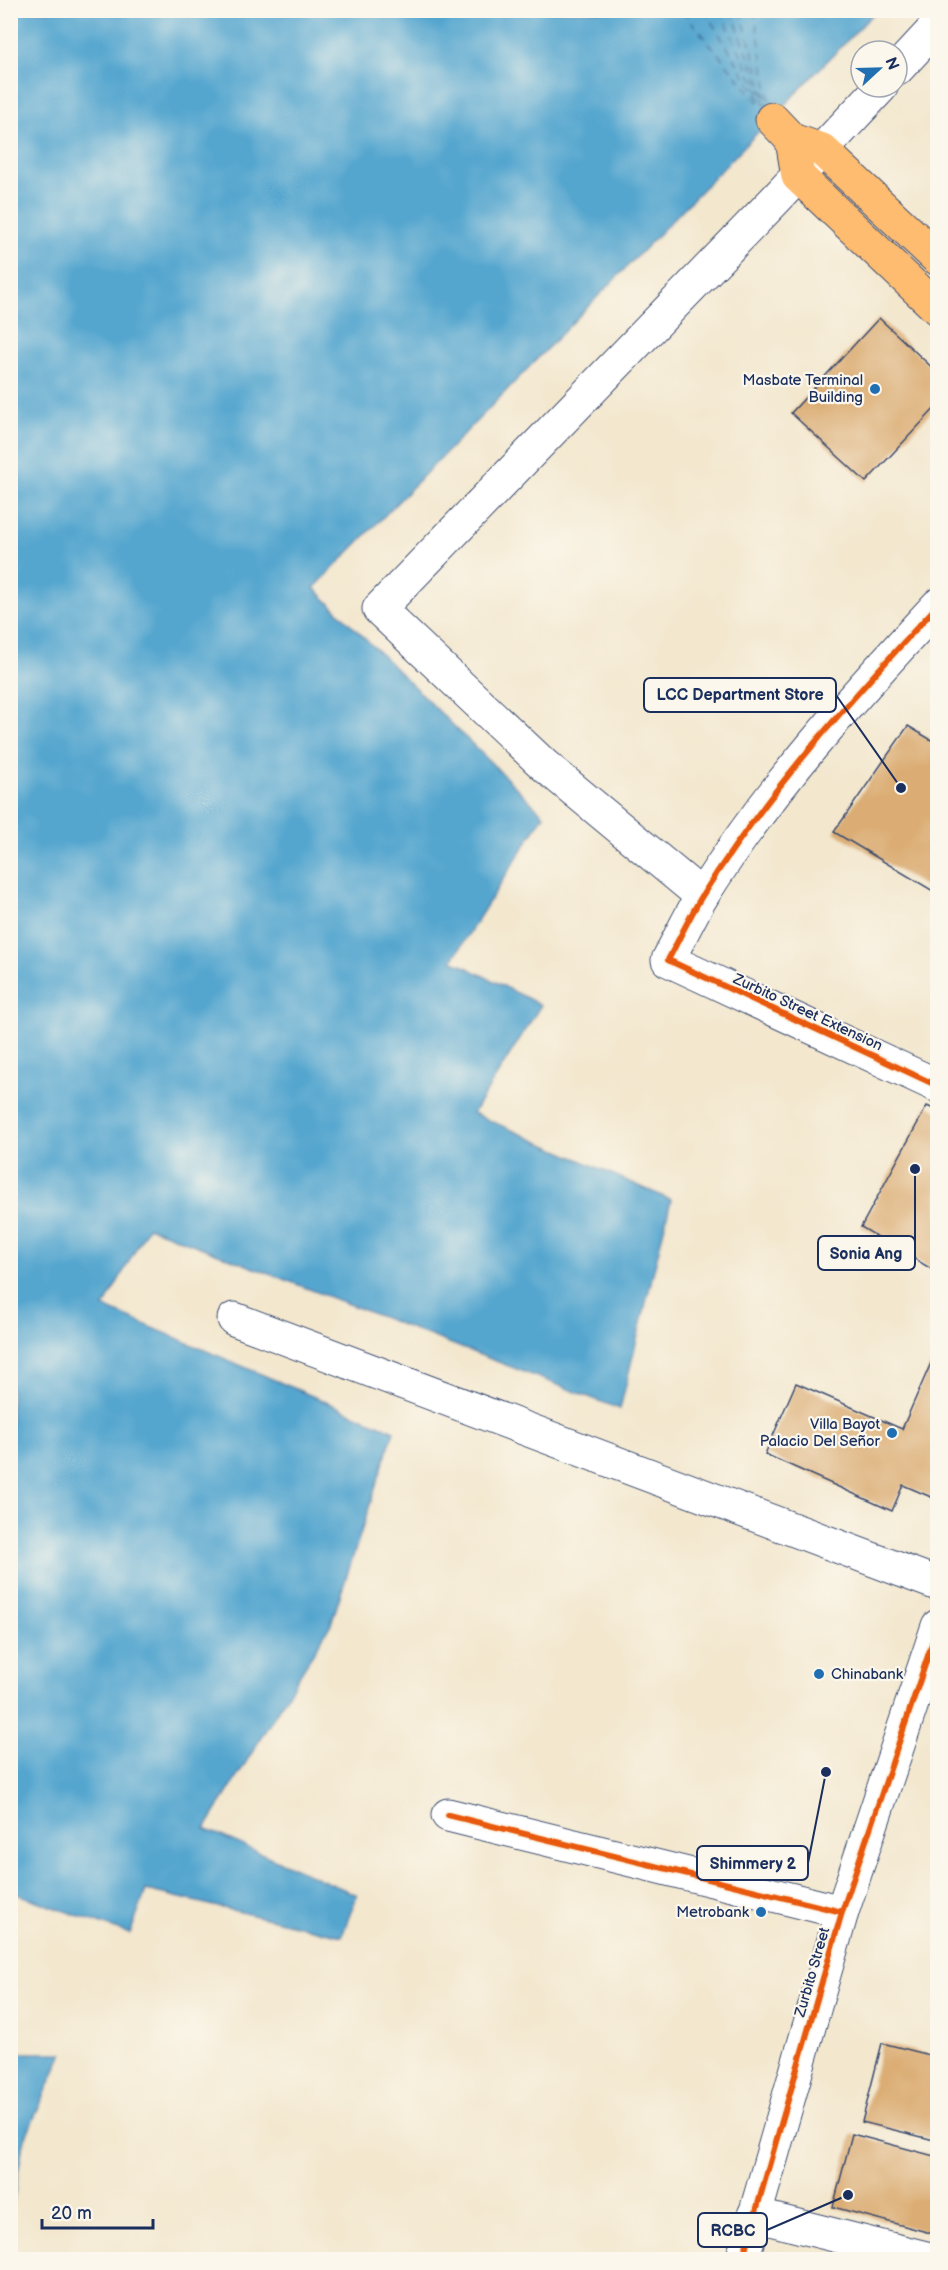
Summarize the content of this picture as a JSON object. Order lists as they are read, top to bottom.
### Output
{
  "streets": {
    "street": ["Zurbito Street Extension", "Zurbito Street"]
  },
  "places": [
    "Masbate Terminal Building",
    "LCC Department Store",
    "Sonia Ang",
    "Villa Bayot Palacio Del Señor",
    "Chinabank",
    "Shimmery 2",
    "Metrobank",
    "RCBC"
  ],
  "scale_bar": "20 m",
  "north": "right"
}
